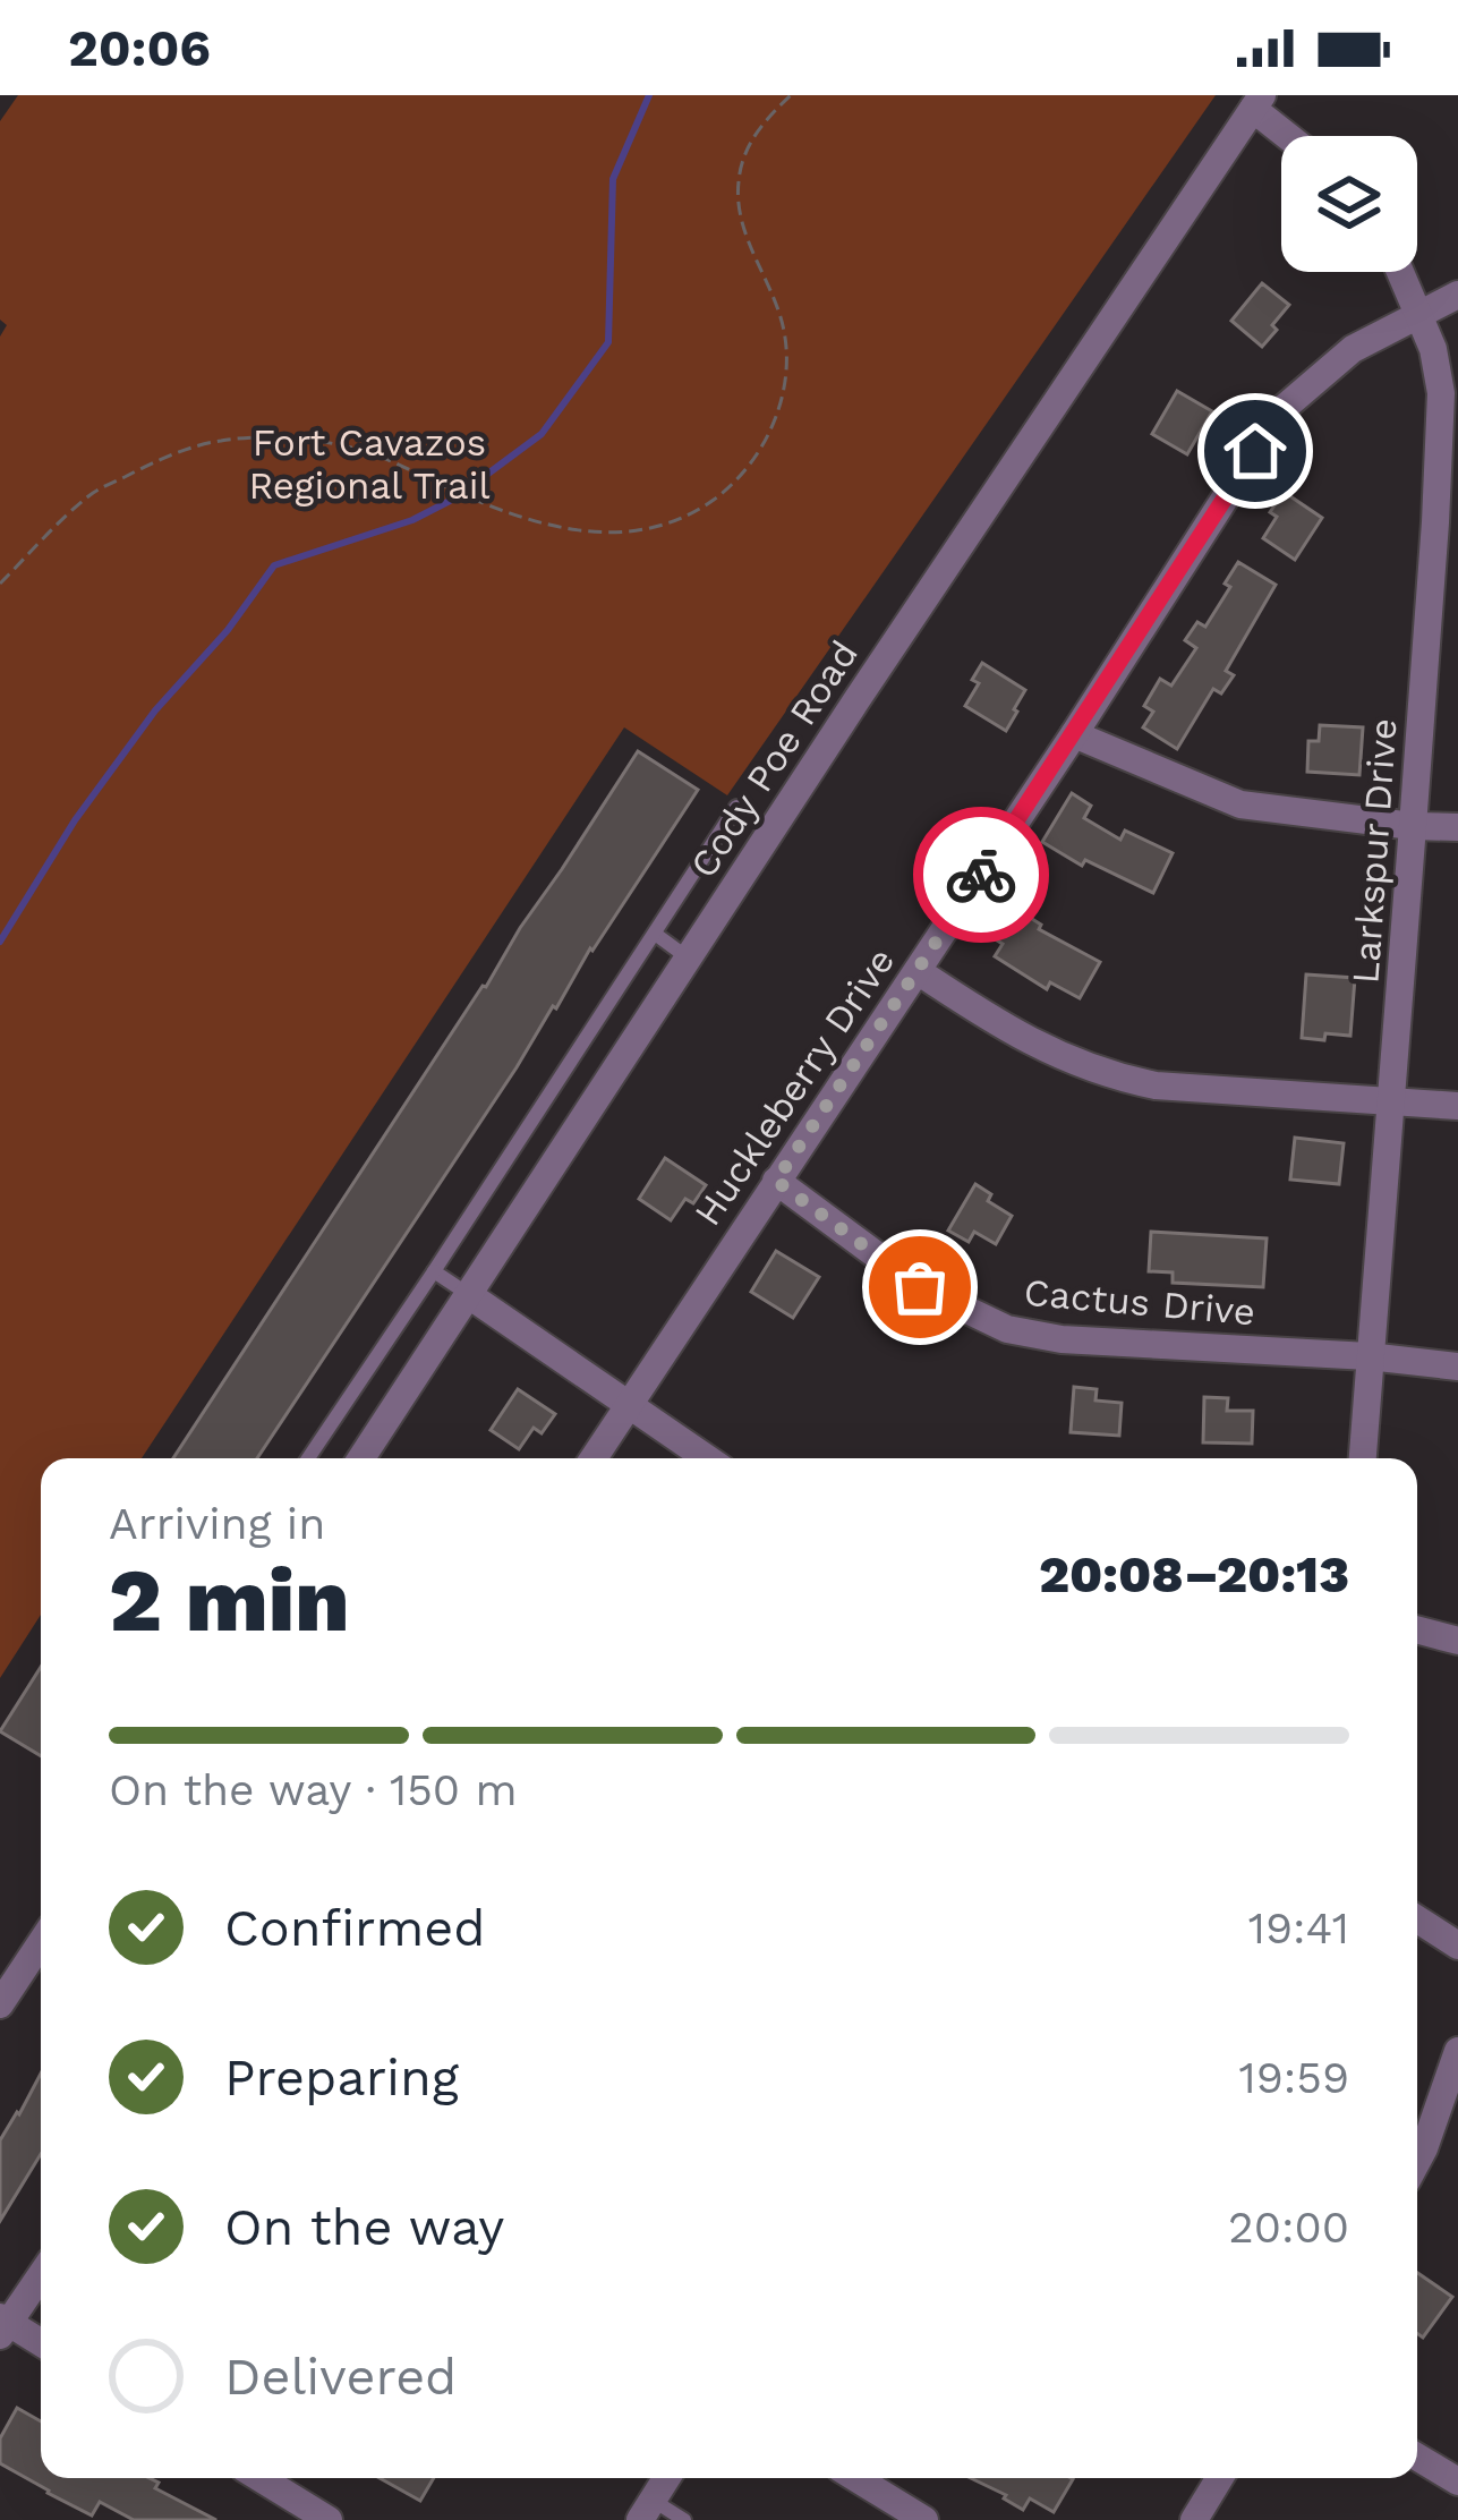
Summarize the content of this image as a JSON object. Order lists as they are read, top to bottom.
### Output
{
  "streets": {
    "street": [
      "Cody Poe Road",
      "Larkspur Drive",
      "Huckleberry Drive",
      "Cactus Drive"
    ]
  },
  "crossings": [
    ["Larkspur Drive", "Huckleberry Drive"],
    ["Larkspur Drive", "Cactus Drive"],
    ["Huckleberry Drive", "Cactus Drive"]
  ],
  "parks": ["Fort Cavazos Regional Trail"],
  "page": {
    "status": "20:06",
    "heading": ["2 min", "Arriving in", "20:08–20:13"],
    "bar": "On the way · 150 m",
    "list": [
      ["Confirmed", "19:41"],
      ["Preparing", "19:59"],
      ["On the way", "20:00"],
      "Delivered"
    ]
  }
}
